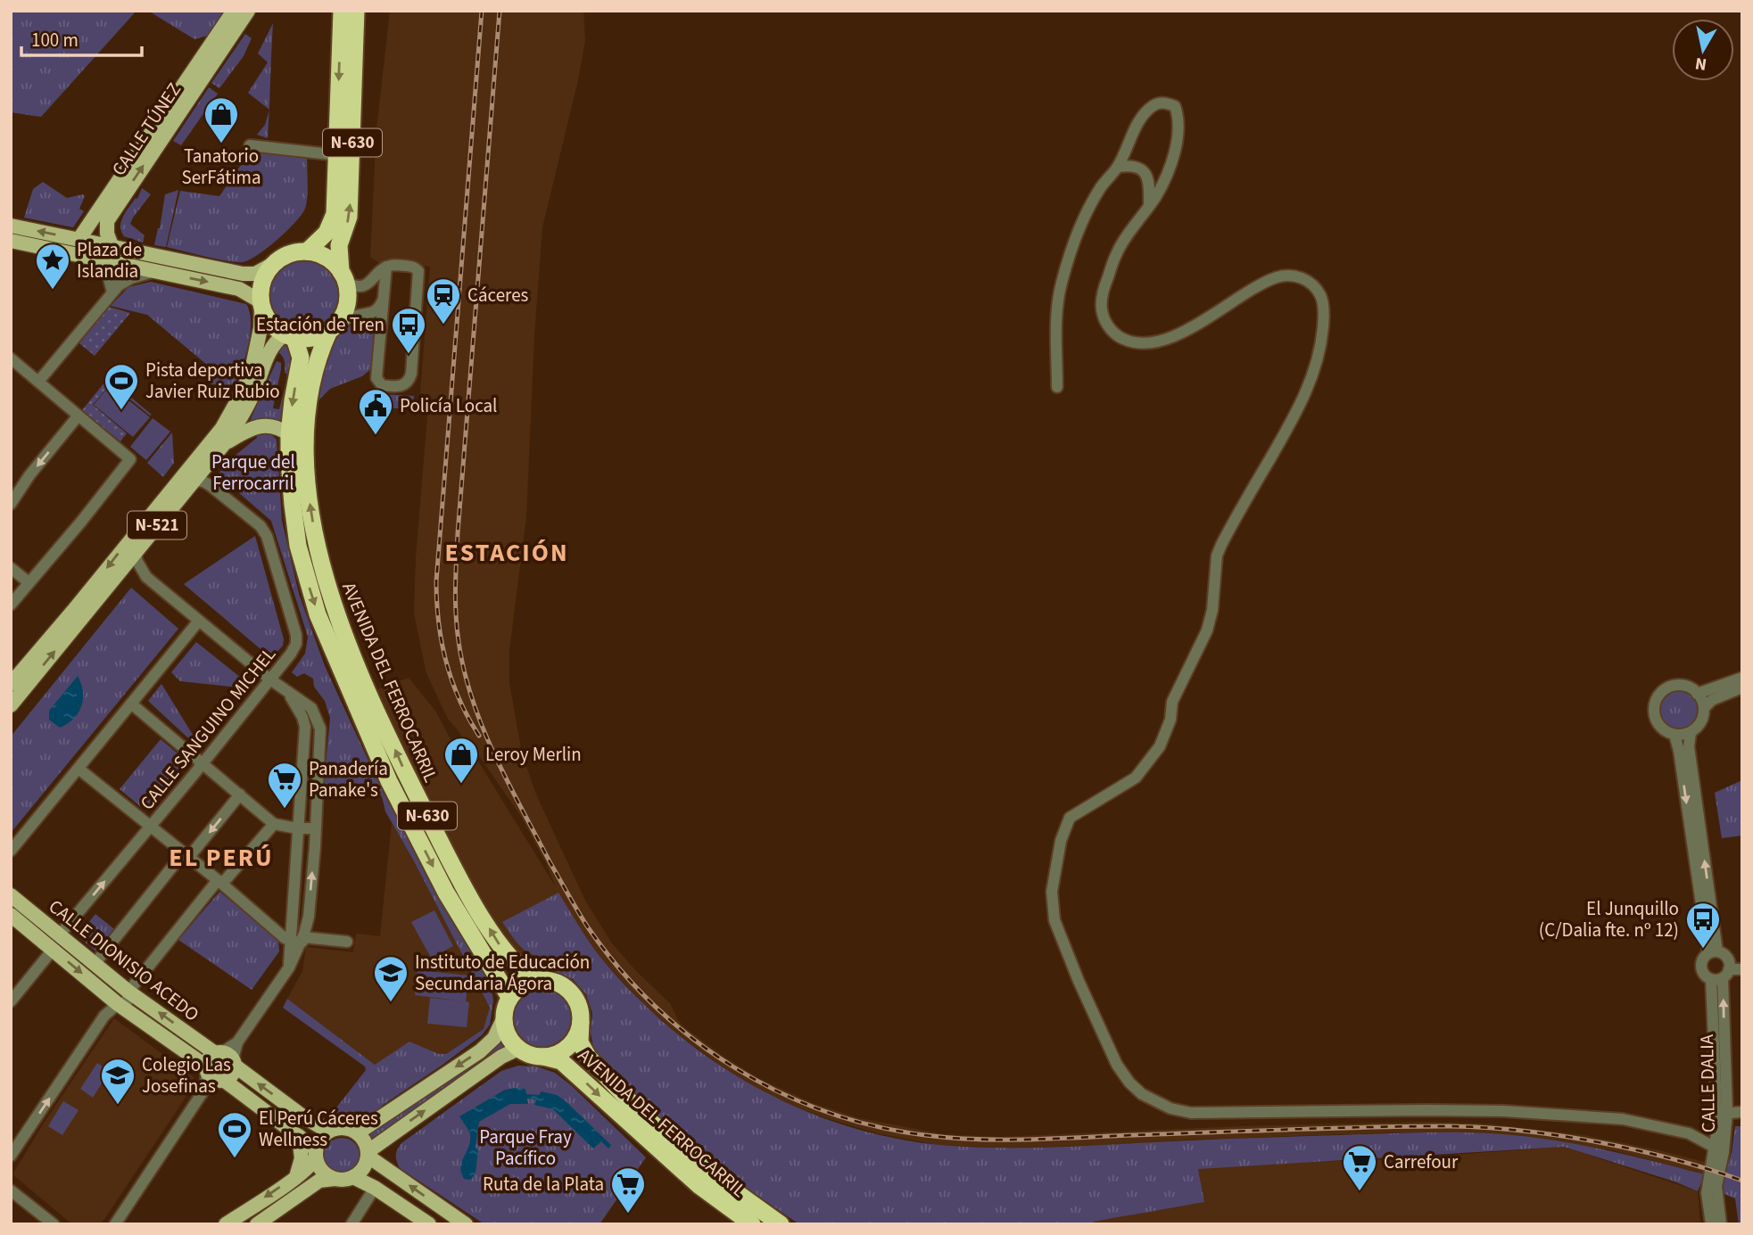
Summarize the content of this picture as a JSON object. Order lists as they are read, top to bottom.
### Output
{
  "streets": {
    "highway": ["N-630", "AVENIDA DEL FERROCARRIL"],
    "main road": ["CALLE TÚNEZ", "N-521", "CALLE DIONISIO ACEDO"],
    "street": ["CALLE SANGUINO MICHEL", "CALLE DALIA"]
  },
  "crossings": [
    ["N-630", "N-521"],
    ["N-630", "AVENIDA DEL FERROCARRIL"],
    ["N-521", "AVENIDA DEL FERROCARRIL"],
    ["N-521", "CALLE SANGUINO MICHEL"],
    ["CALLE SANGUINO MICHEL", "CALLE DIONISIO ACEDO"]
  ],
  "districts": ["ESTACIÓN", "EL PERÚ"],
  "parks": ["Parque del Ferrocarril", "Parque Fray Pacífico"],
  "places": {
    "shop": ["Tanatorio SerFátima", "Leroy Merlin"],
    "place": ["Plaza de Islandia"],
    "station": ["Cáceres"],
    "bus stop": ["Estación de Tren", "El Junquillo (C/Dalia fte. nº 12)"],
    "sports": ["Pista deportiva Javier Ruiz Rubio", "El Perú Cáceres Wellness"],
    "public building": ["Policía Local"],
    "supermarket": ["Panadería Panake's", "Carrefour", "Ruta de la Plata"],
    "school or university": ["Instituto de Educación Secundaria Ágora", "Colegio Las Josefinas"]
  },
  "scale_bar": "100 m",
  "north": "bottom"
}
